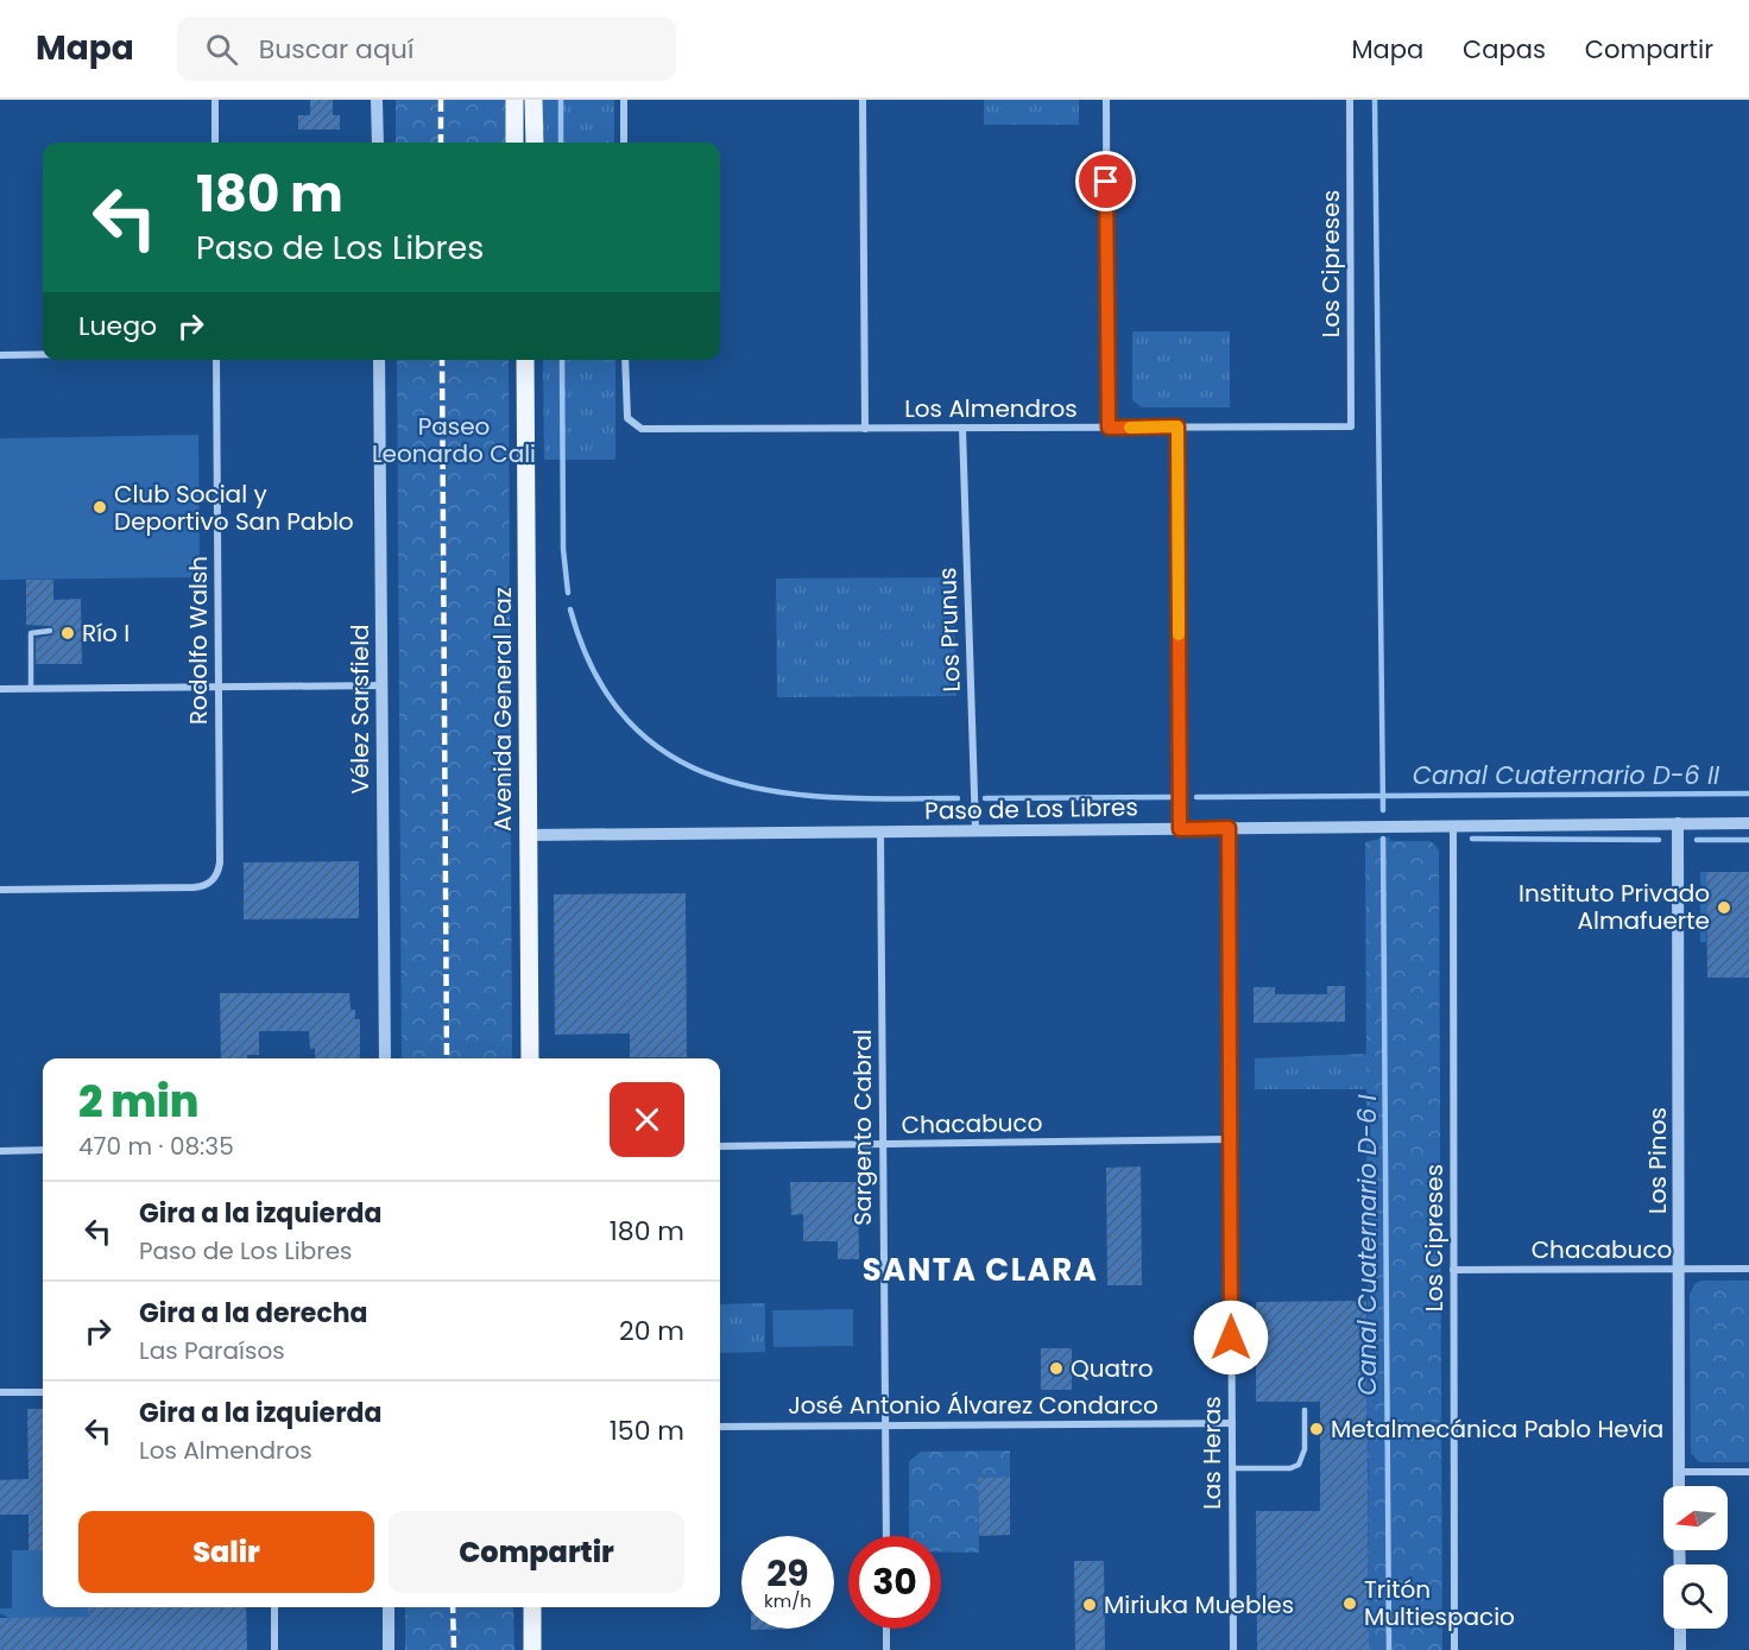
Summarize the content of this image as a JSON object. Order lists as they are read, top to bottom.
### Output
{
  "streets": {
    "main road": ["Avenida General Paz"],
    "street": [
      "Los Cipreses",
      "Los Almendros",
      "Los Prunus",
      "Rodolfo Walsh",
      "Vélez Sarsfield",
      "Paso de Los Libres",
      "Chacabuco",
      "Sargento Cabral",
      "Los Pinos",
      "José Antonio Álvarez Condarco",
      "Las Heras"
    ]
  },
  "crossings": [
    ["Los Cipreses", "Los Almendros"],
    ["Los Cipreses", "Paso de Los Libres"],
    ["Los Cipreses", "Chacabuco"],
    ["Los Almendros", "Los Prunus"],
    ["Los Prunus", "Paso de Los Libres"],
    ["Avenida General Paz", "Paso de Los Libres"],
    ["Paso de Los Libres", "Sargento Cabral"],
    ["Paso de Los Libres", "Los Pinos"],
    ["Paso de Los Libres", "Las Heras"],
    ["Chacabuco", "Sargento Cabral"],
    ["Chacabuco", "Los Pinos"],
    ["Chacabuco", "Las Heras"],
    ["Sargento Cabral", "José Antonio Álvarez Condarco"],
    ["José Antonio Álvarez Condarco", "Las Heras"]
  ],
  "districts": ["SANTA CLARA"],
  "water": ["Canal Cuaternario D-6 II", "Canal Cuaternario D-6 I"],
  "parks": ["Paseo Leonardo Cali"],
  "places": [
    "Club Social y Deportivo San Pablo",
    "Río I",
    "Instituto Privado Almafuerte",
    "Quatro",
    "Metalmecánica Pablo Hevia",
    "Tritón Multiespacio",
    "Miriuka Muebles"
  ],
  "north": "left",
  "page": {
    "header": "Mapa",
    "search": "Buscar aquí",
    "nav": ["Mapa", "Capas", "Compartir"],
    "turn": ["180 m", "Paso de Los Libres"],
    "then": "Luego",
    "heading": ["2 min", "470 m · 08:35"],
    "list": [
      {
        "name": "Gira a la izquierda",
        "note": "Paso de Los Libres",
        "value": "180 m"
      },
      {
        "name": "Gira a la derecha",
        "note": "Las Paraísos",
        "value": "20 m"
      },
      {
        "name": "Gira a la izquierda",
        "note": "Los Almendros",
        "value": "150 m"
      }
    ],
    "buttons": ["Salir", "Compartir"],
    "speed": "29 km/h",
    "limit": "30"
  }
}
